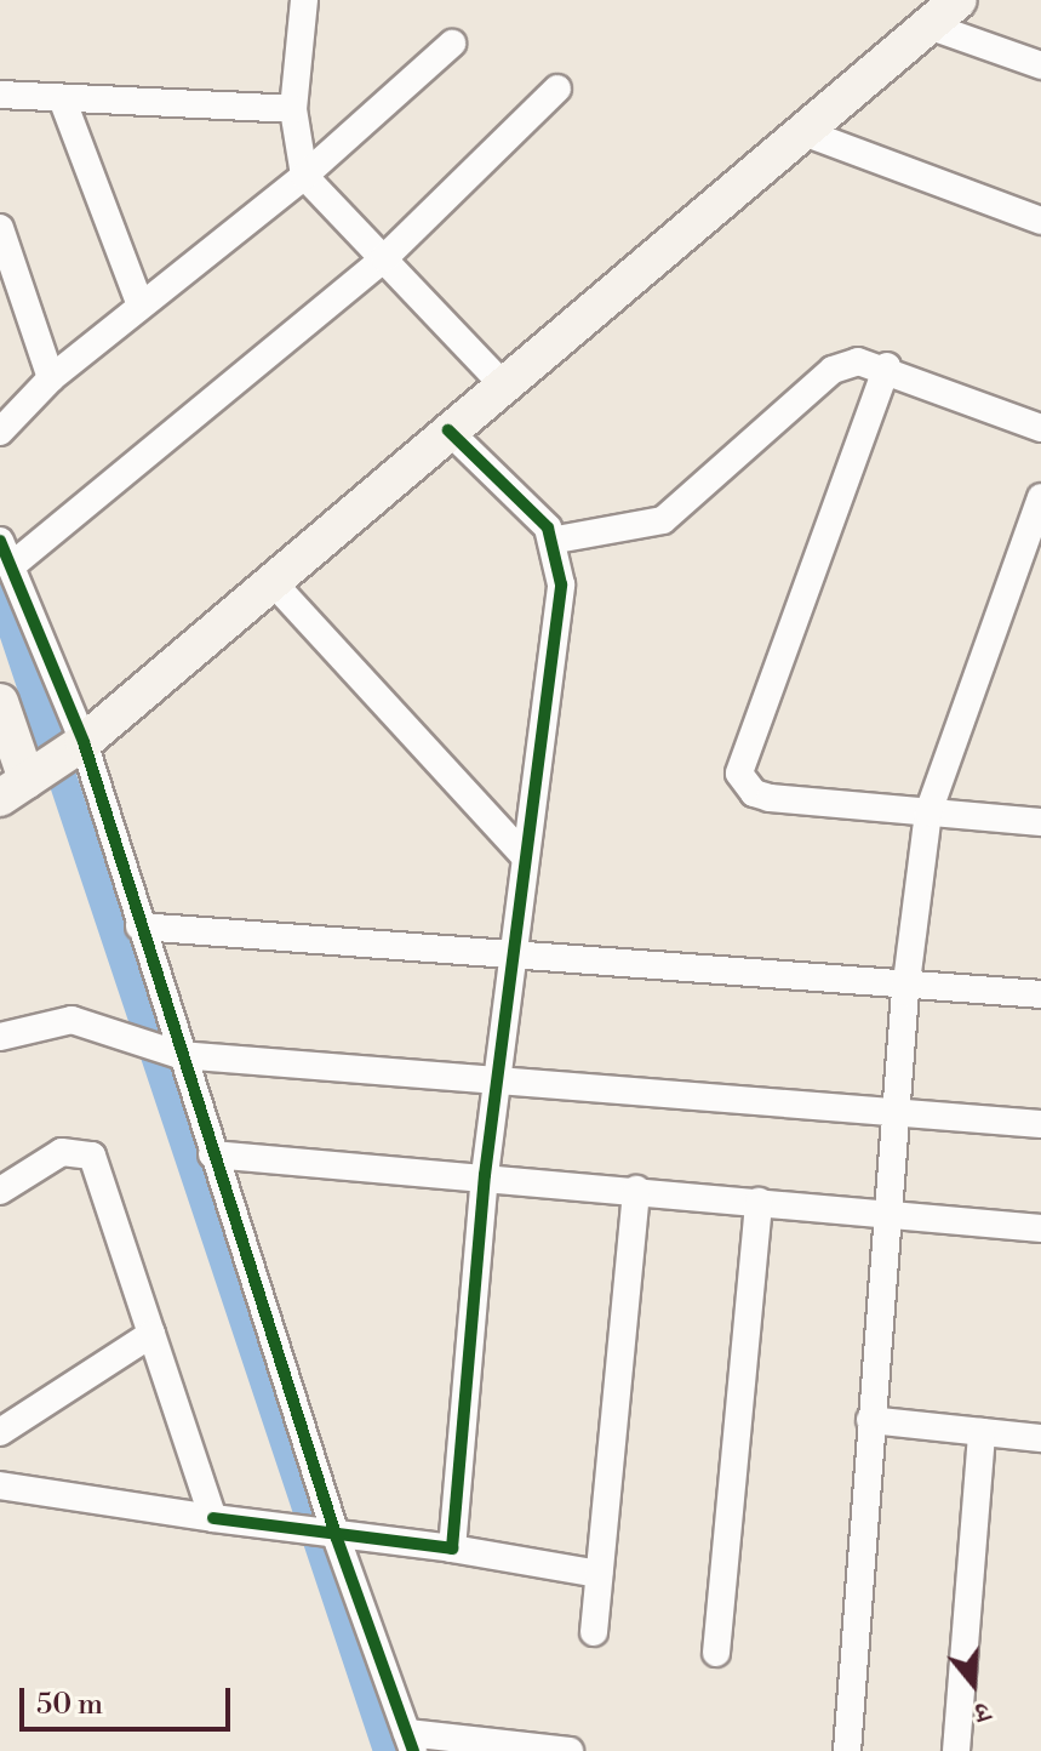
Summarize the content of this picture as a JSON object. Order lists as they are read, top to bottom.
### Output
{
  "scale_bar": "50 m",
  "north": "bottom"
}
